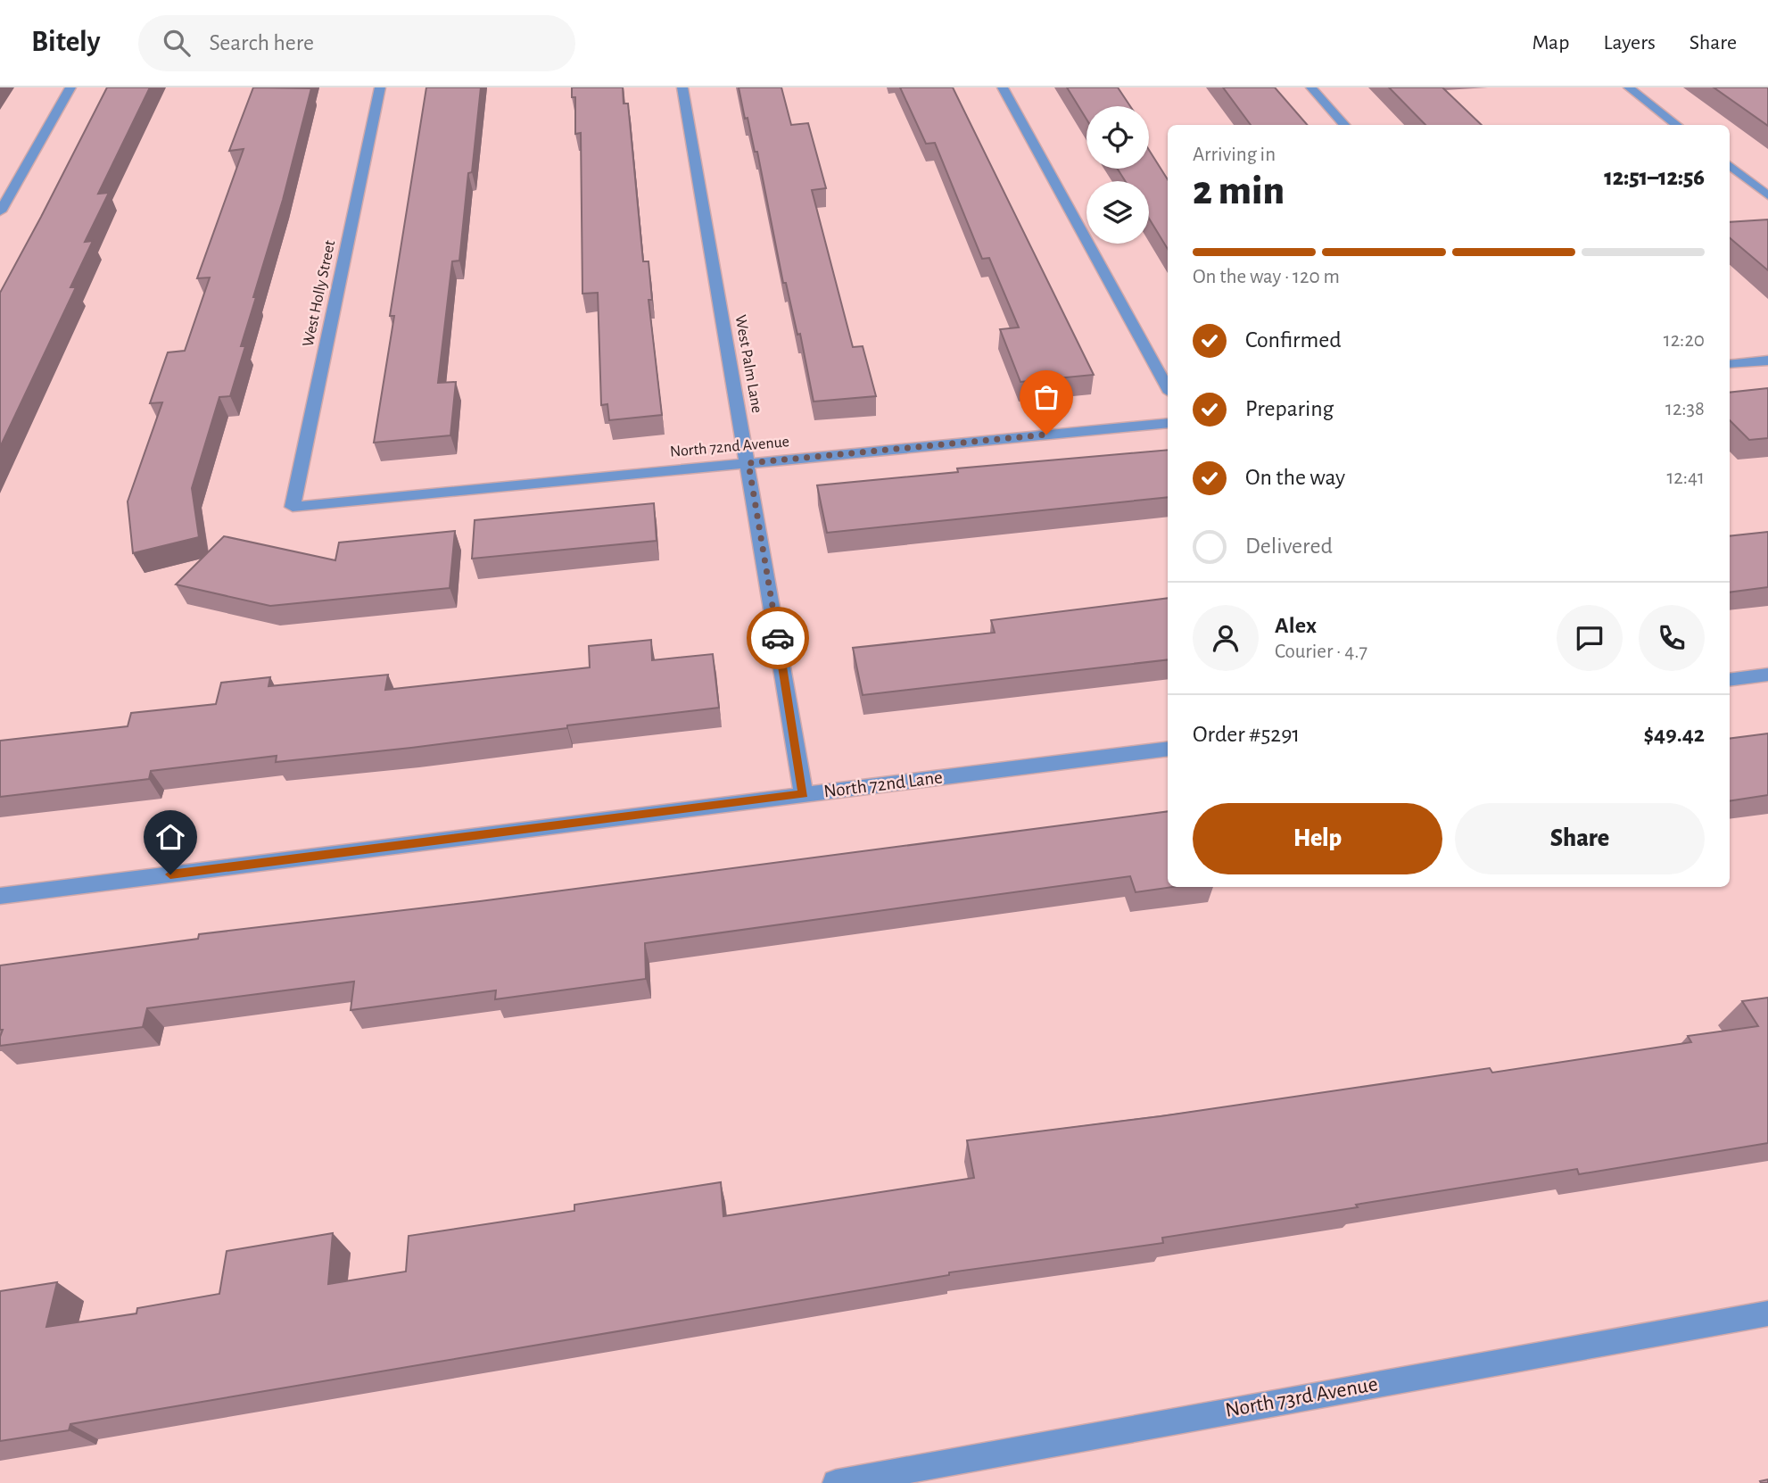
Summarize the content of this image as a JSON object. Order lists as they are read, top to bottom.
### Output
{
  "streets": {
    "street": [
      "West Holly Street",
      "West Palm Lane",
      "North 72nd Avenue",
      "North 72nd Lane",
      "North 73rd Avenue"
    ]
  },
  "crossings": [
    ["West Holly Street", "North 72nd Avenue"],
    ["West Palm Lane", "North 72nd Avenue"],
    ["West Palm Lane", "North 72nd Lane"]
  ],
  "page": {
    "header": "Bitely",
    "search": "Search here",
    "nav": ["Map", "Layers", "Share"],
    "heading": ["2 min", "Arriving in", "12:51–12:56"],
    "panel": [
      "Alex",
      "Courier · 4.7",
      "Order #5291",
      "$49.42"
    ],
    "bar": "On the way · 120 m",
    "list": [
      ["Confirmed", "12:20"],
      ["Preparing", "12:38"],
      ["On the way", "12:41"],
      "Delivered"
    ],
    "buttons": ["Help", "Share"]
  }
}
